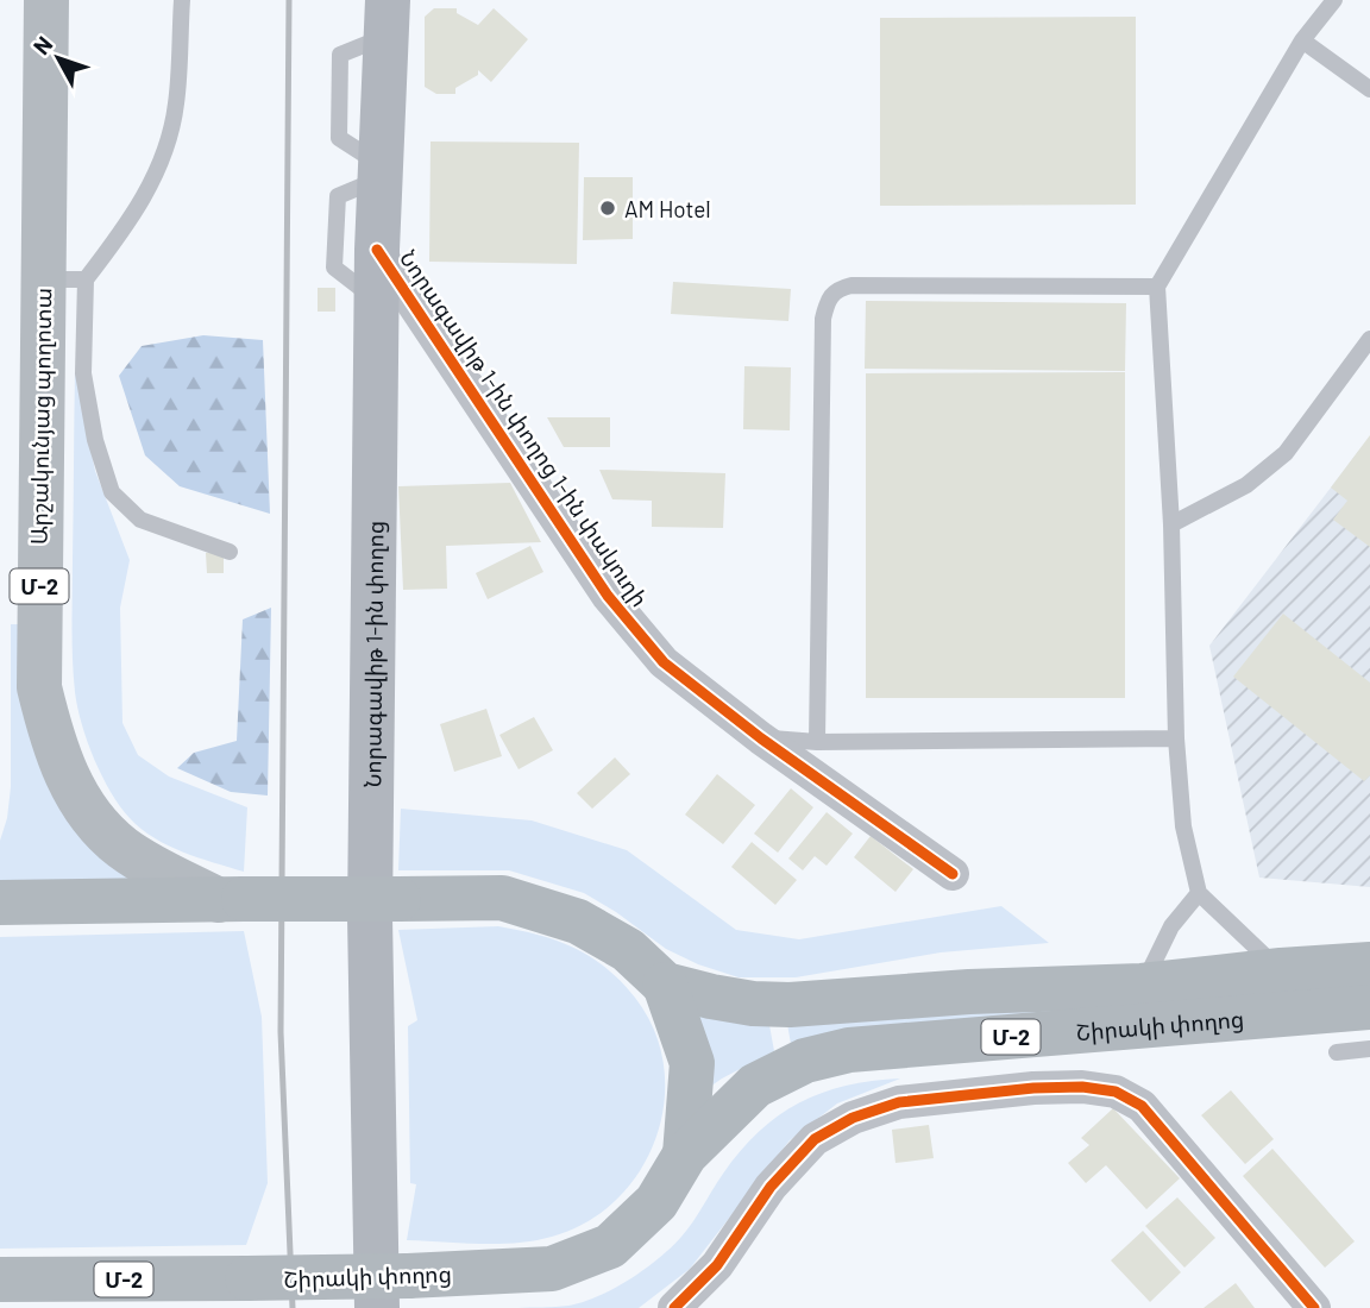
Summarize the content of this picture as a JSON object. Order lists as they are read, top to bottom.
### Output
{
  "streets": {
    "highway": ["Մ-2", "Շիրակի փողոց"],
    "main road": ["Արշակունյաց պողոտա", "Նորագավիթ 1-ին փողոց"],
    "street": ["Նորագավիթ 1-ին փողոց 1-ին փակուղի"]
  },
  "crossings": [
    ["Արշակունյաց պողոտա", "Շիրակի փողոց"],
    ["Նորագավիթ 1-ին փողոց 1-ին փակուղի", "Նորագավիթ 1-ին փողոց"]
  ],
  "places": ["AM Hotel"],
  "north": "top left"
}
